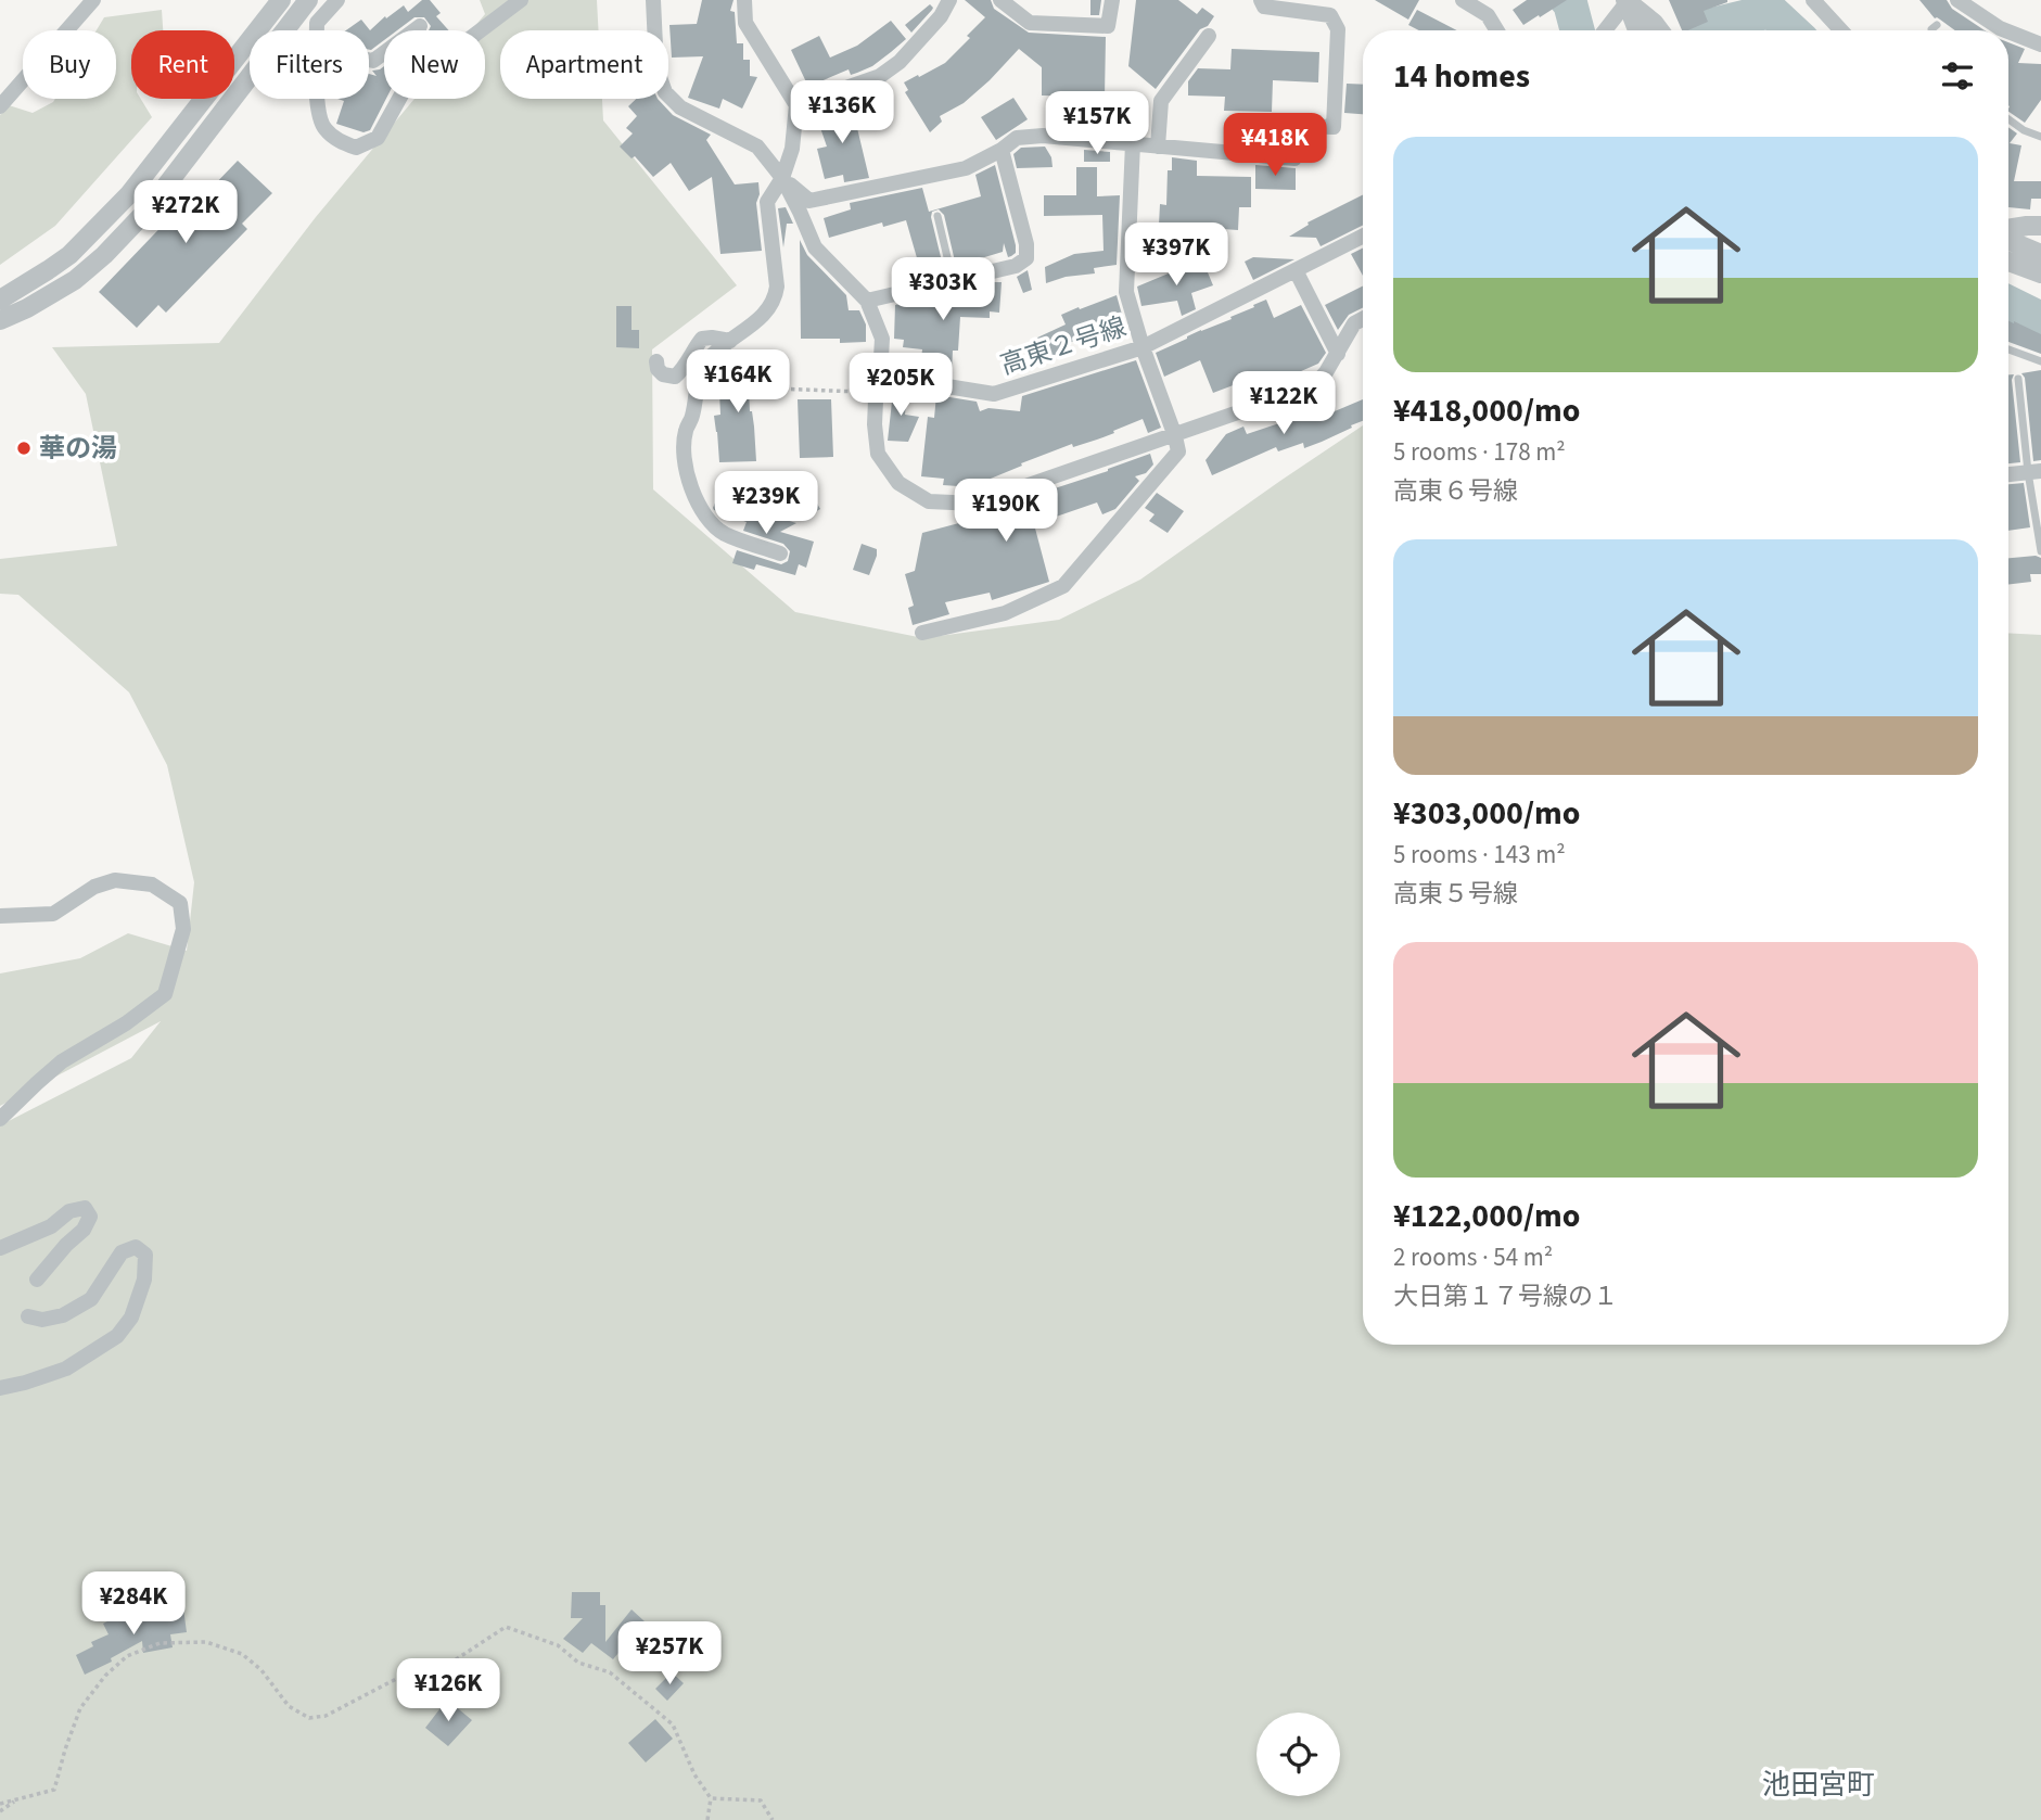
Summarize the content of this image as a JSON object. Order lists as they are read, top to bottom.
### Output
{
  "streets": {
    "street": ["高東２号線"]
  },
  "districts": ["池田宮町"],
  "places": ["華の湯"],
  "page": {
    "chip": [
      "Buy",
      "Rent",
      "Filters",
      "New",
      "Apartment"
    ],
    "heading": "14 homes",
    "price": [
      "¥136K",
      "¥157K",
      "¥418K",
      "¥272K",
      "¥397K",
      "¥303K",
      "¥164K",
      "¥205K",
      "¥122K",
      "¥239K",
      "¥190K",
      "¥284K",
      "¥257K",
      "¥126K"
    ],
    "list": [
      {
        "name": "¥418,000/mo",
        "note": "5 rooms · 178 m² · 高東６号線"
      },
      {
        "name": "¥303,000/mo",
        "note": "5 rooms · 143 m² · 高東５号線"
      },
      {
        "name": "¥122,000/mo",
        "note": "2 rooms · 54 m² · 大日第１７号線の１"
      }
    ]
  }
}
